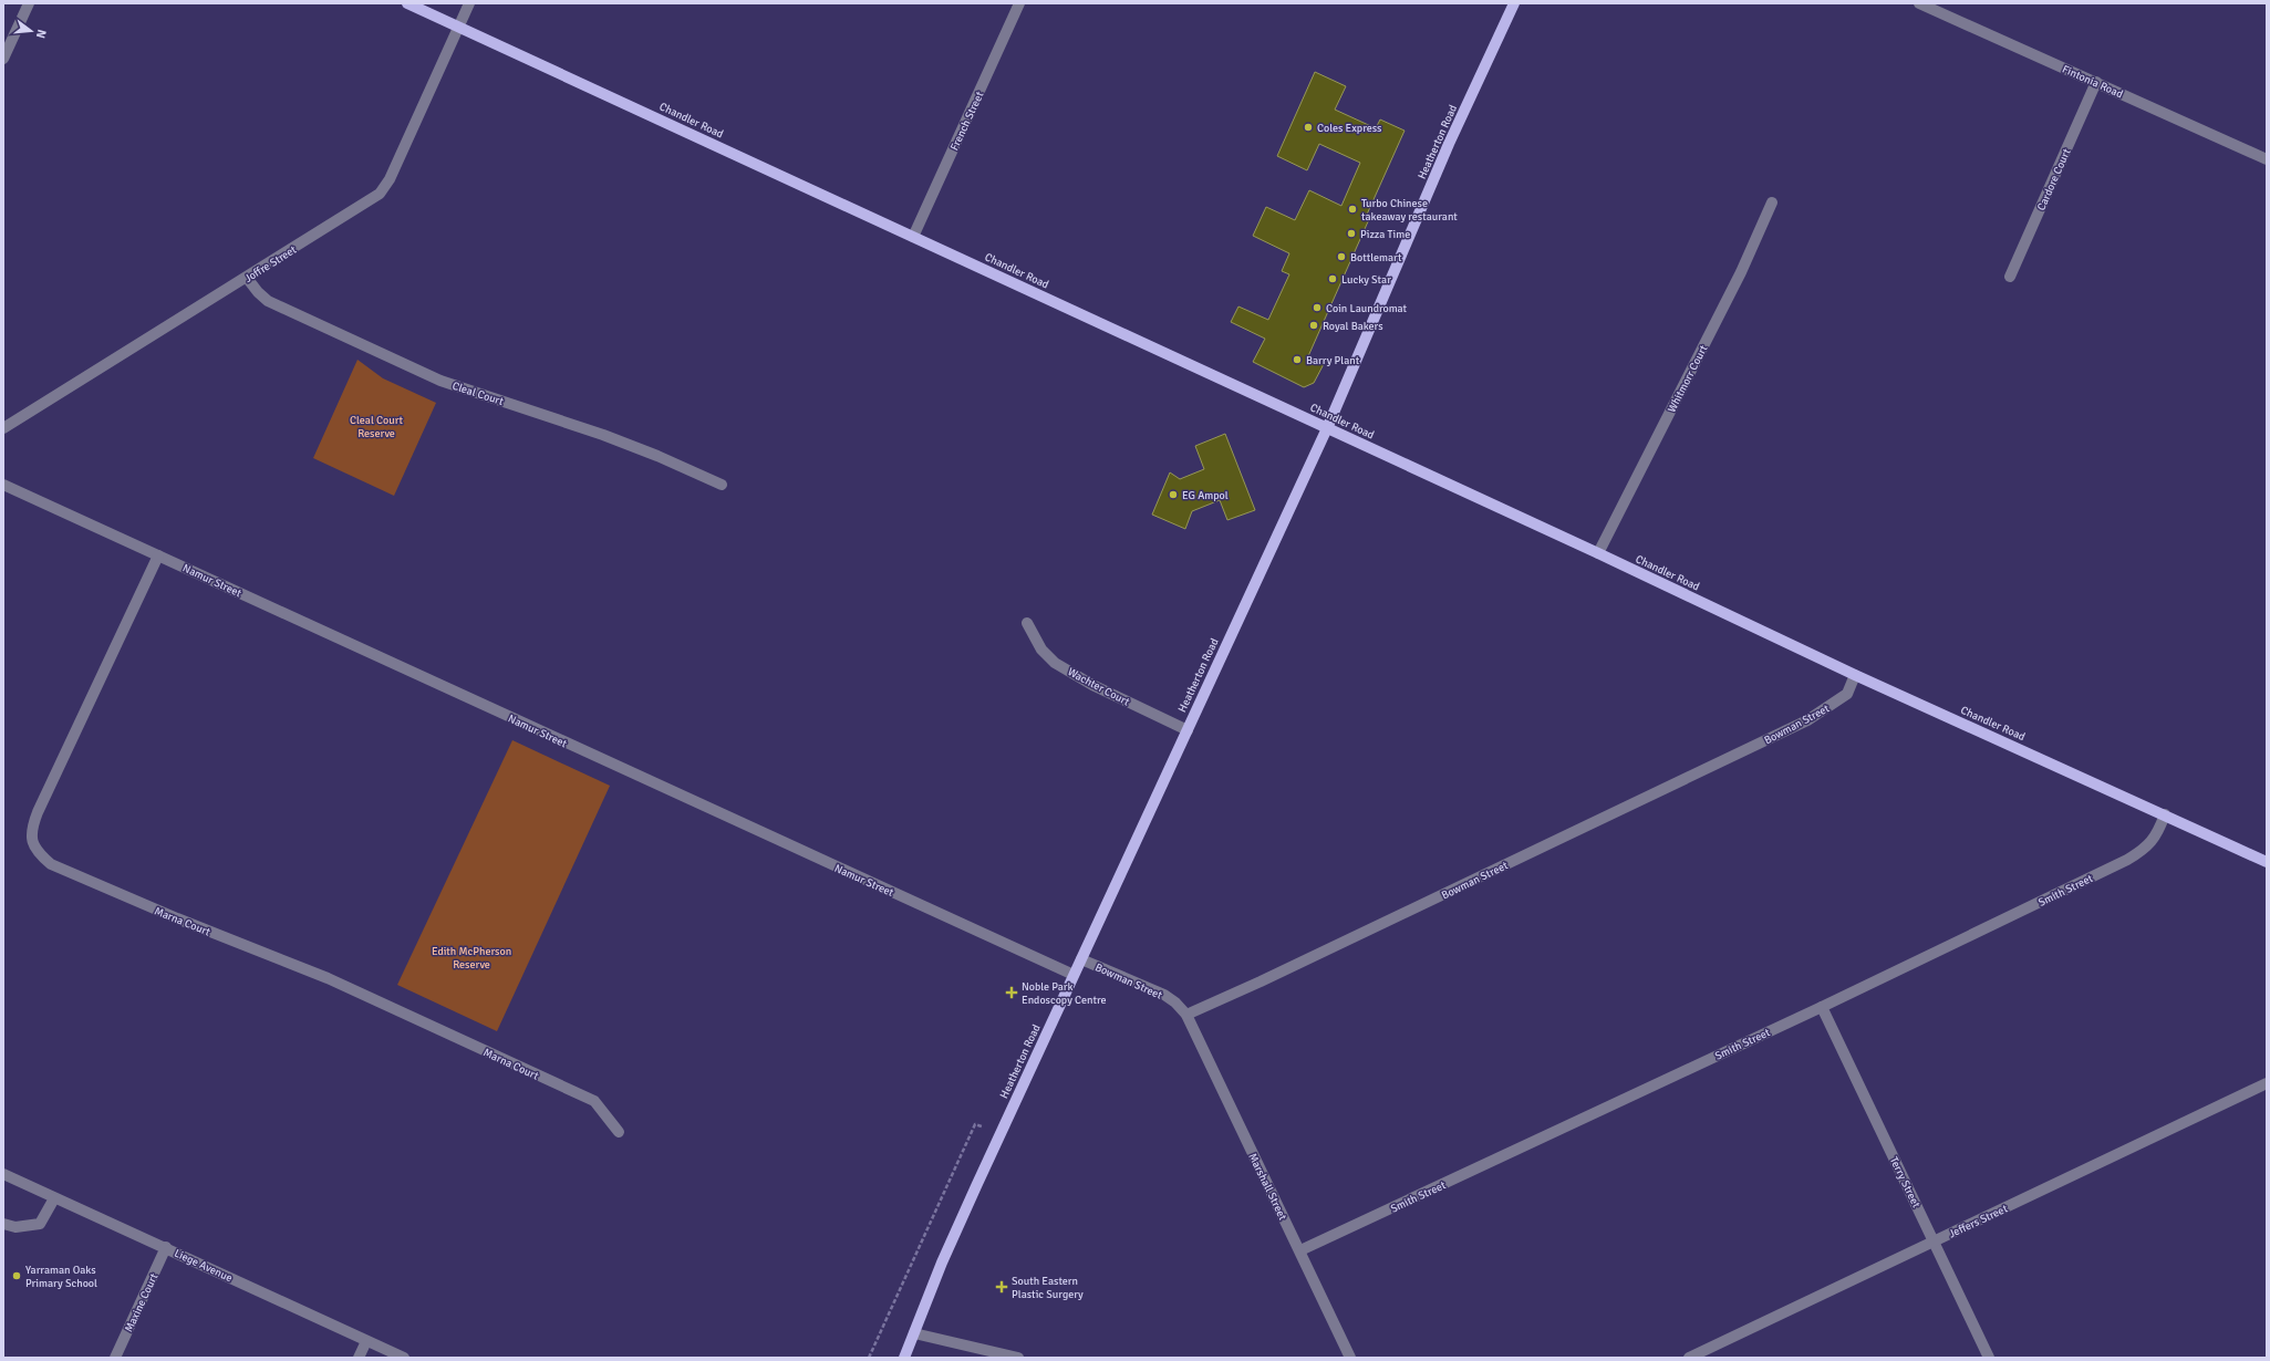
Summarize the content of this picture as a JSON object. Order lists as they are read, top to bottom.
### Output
{
  "streets": {
    "main road": ["Chandler Road", "Heatherton Road"],
    "street": [
      "Fintonia Road",
      "French Street",
      "Cardore Court",
      "Joffre Street",
      "Whitmorr Court",
      "Cleal Court",
      "Namur Street",
      "Wachter Court",
      "Bowman Street",
      "Smith Street",
      "Marna Court",
      "Terry Street",
      "Marshall Street",
      "Jeffers Street",
      "Liege Avenue",
      "Maxine Court"
    ]
  },
  "crossings": [
    ["Fintonia Road", "Cardore Court"],
    ["Chandler Road", "French Street"],
    ["Chandler Road", "Heatherton Road"],
    ["Chandler Road", "Joffre Street"],
    ["Chandler Road", "Whitmorr Court"],
    ["Chandler Road", "Bowman Street"],
    ["Chandler Road", "Smith Street"],
    ["Heatherton Road", "Namur Street"],
    ["Heatherton Road", "Wachter Court"],
    ["Heatherton Road", "Bowman Street"],
    ["Joffre Street", "Cleal Court"],
    ["Namur Street", "Marna Court"],
    ["Bowman Street", "Marshall Street"],
    ["Smith Street", "Terry Street"],
    ["Smith Street", "Marshall Street"],
    ["Terry Street", "Jeffers Street"],
    ["Liege Avenue", "Maxine Court"]
  ],
  "parks": ["Cleal Court Reserve", "Edith McPherson Reserve"],
  "places": {
    "other": [
      "Coles Express",
      "Turbo Chinese takeaway restaurant",
      "Pizza Time",
      "Bottlemart",
      "Lucky Star",
      "Coin Laundromat",
      "Royal Bakers",
      "Barry Plant",
      "EG Ampol",
      "Yarraman Oaks Primary School"
    ],
    "health": ["Noble Park Endoscopy Centre", "South Eastern Plastic Surgery"]
  },
  "north": "right"
}
